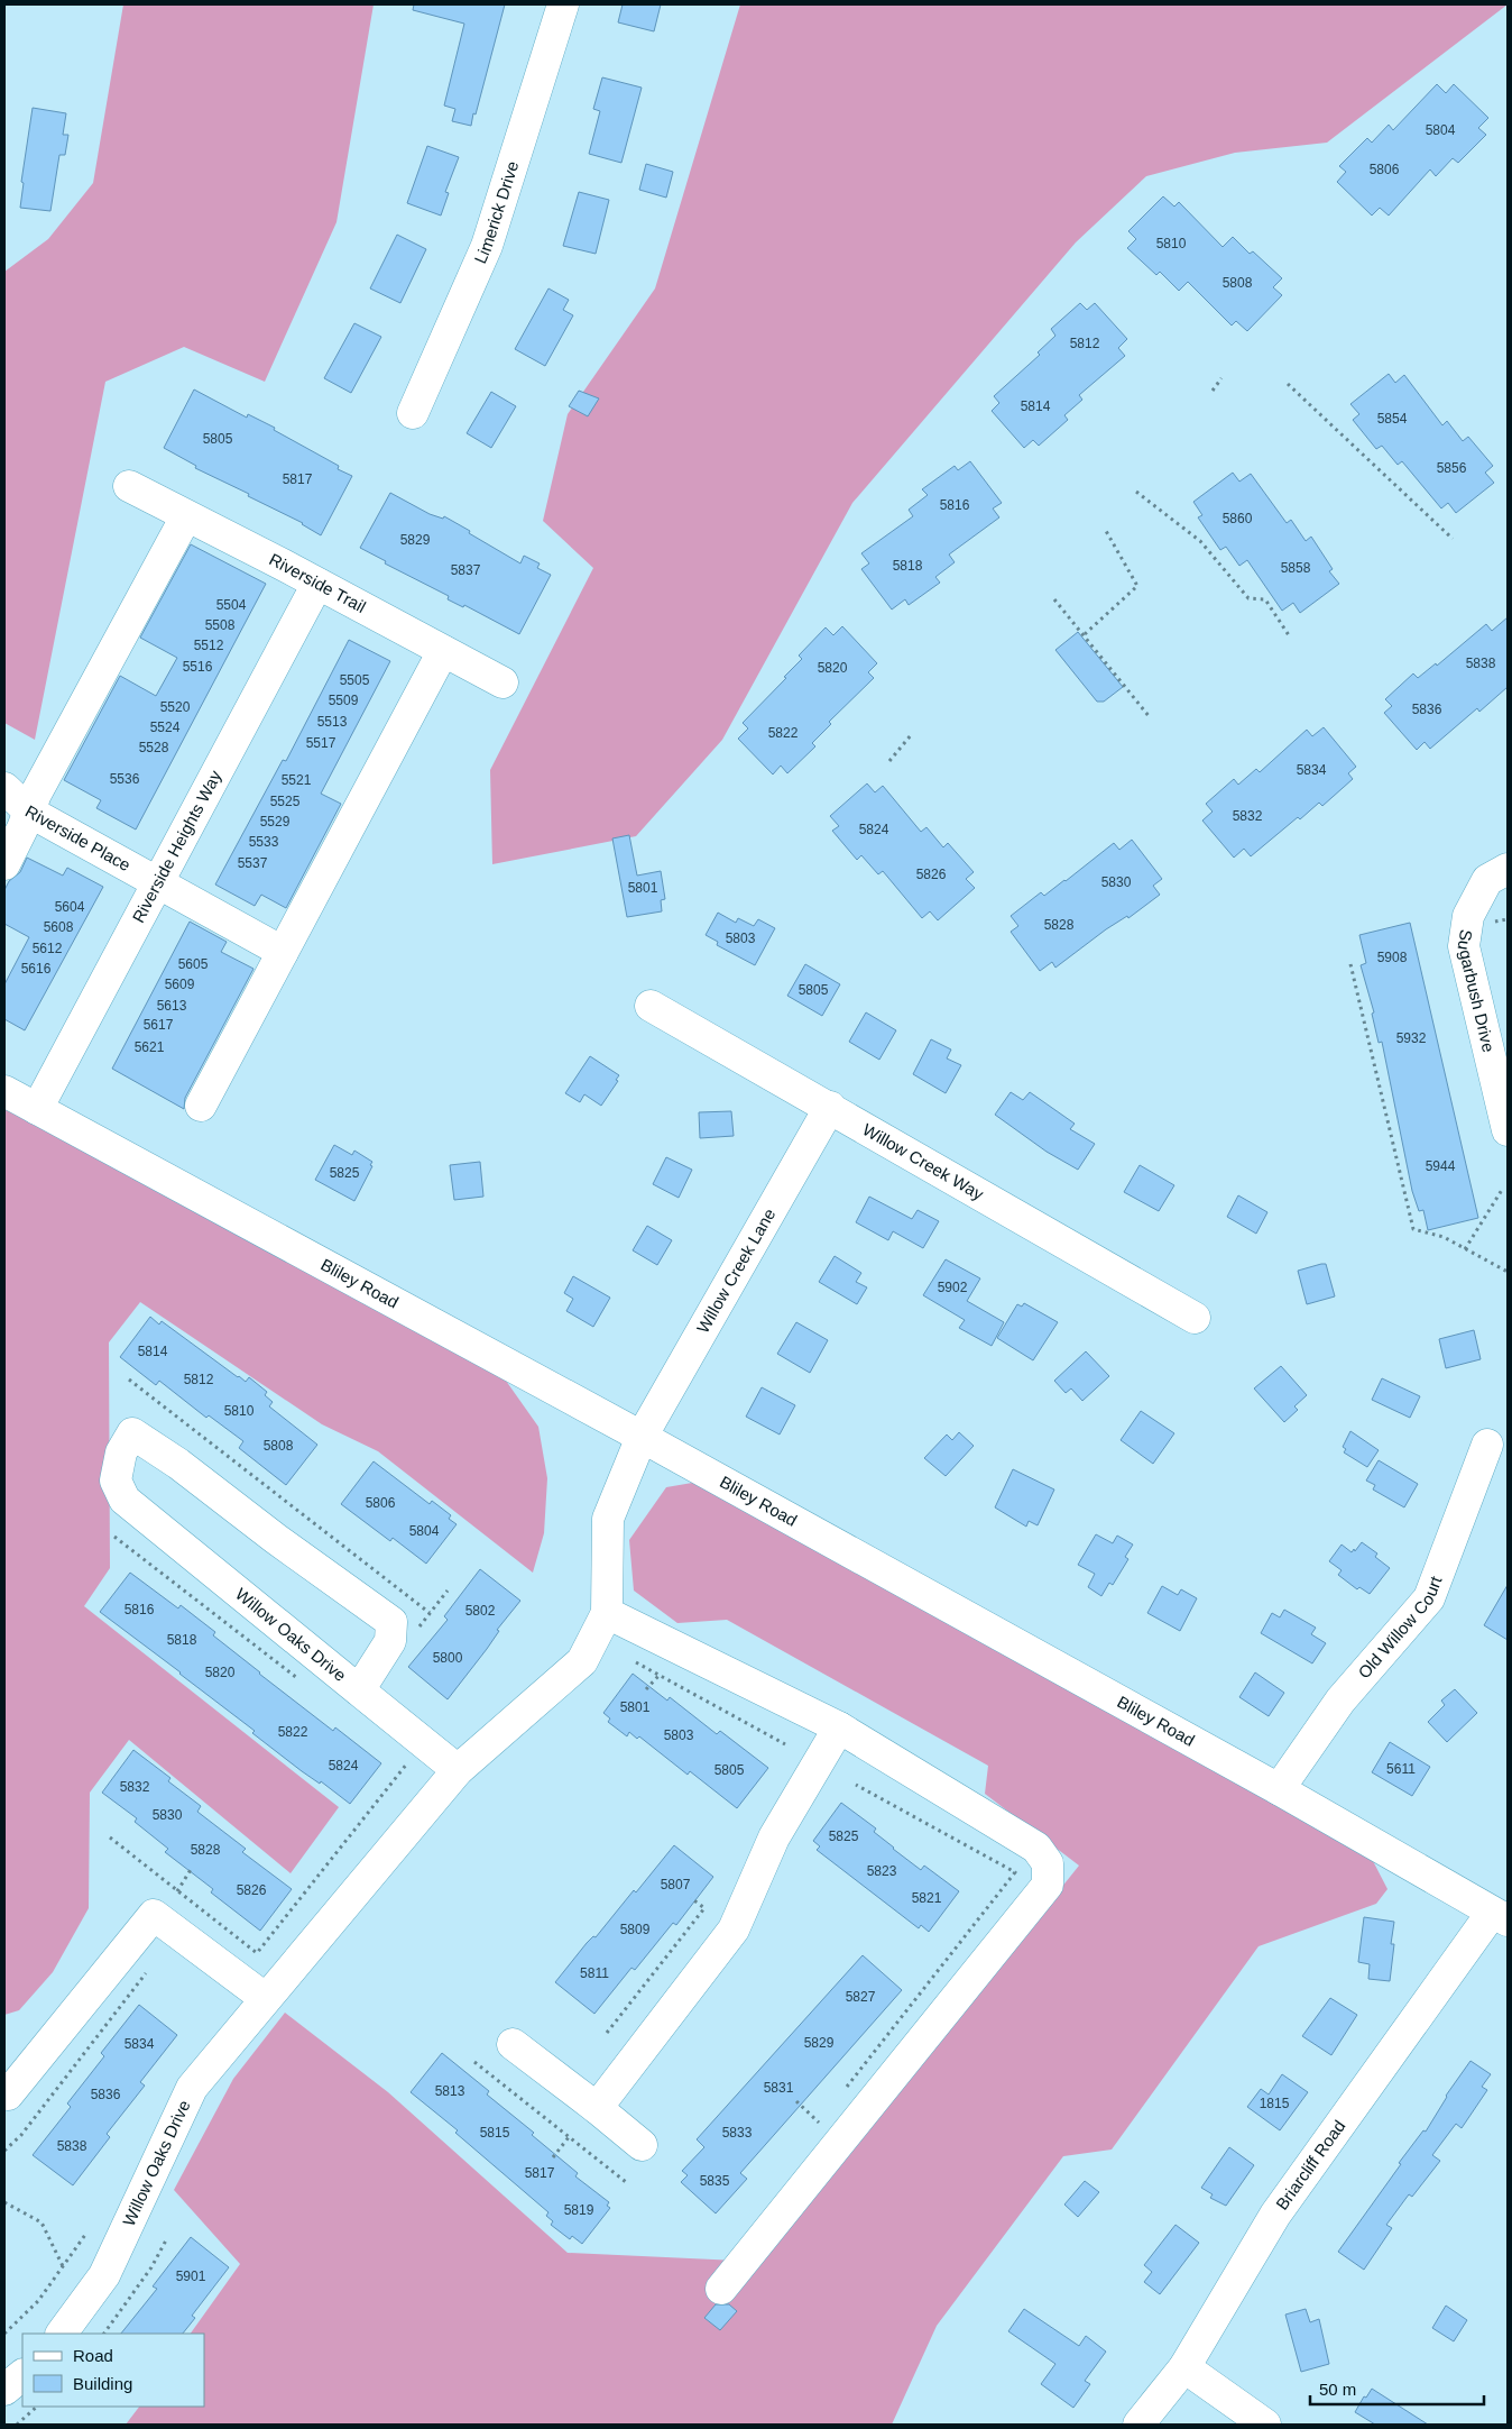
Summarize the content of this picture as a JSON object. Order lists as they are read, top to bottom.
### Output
{
  "streets": {
    "street": [
      "Limerick Drive",
      "Riverside Trail",
      "Riverside Place",
      "Riverside Heights Way",
      "Sugarbush Drive",
      "Willow Creek Way",
      "Willow Creek Lane",
      "Bliley Road",
      "Old Willow Court",
      "Willow Oaks Drive",
      "Briarcliff Road"
    ]
  },
  "crossings": [
    ["Riverside Trail", "Riverside Heights Way"],
    ["Riverside Place", "Riverside Heights Way"],
    ["Riverside Heights Way", "Bliley Road"],
    ["Willow Creek Way", "Willow Creek Lane"],
    ["Willow Creek Lane", "Bliley Road"],
    ["Willow Creek Lane", "Willow Oaks Drive"],
    ["Bliley Road", "Old Willow Court"],
    ["Bliley Road", "Willow Oaks Drive"],
    ["Bliley Road", "Briarcliff Road"]
  ],
  "house_numbers": [
    "5804",
    "5806",
    "5810",
    "5808",
    "5812",
    "5814",
    "5854",
    "5805",
    "5856",
    "5817",
    "5816",
    "5860",
    "5829",
    "5818",
    "5858",
    "5837",
    "5504",
    "5508",
    "5512",
    "5838",
    "5516",
    "5820",
    "5505",
    "5509",
    "5520",
    "5836",
    "5513",
    "5524",
    "5822",
    "5517",
    "5528",
    "5834",
    "5536",
    "5521",
    "5525",
    "5832",
    "5529",
    "5824",
    "5533",
    "5537",
    "5826",
    "5830",
    "5801",
    "5604",
    "5828",
    "5608",
    "5803",
    "5612",
    "5908",
    "5605",
    "5616",
    "5609",
    "5805",
    "5613",
    "5617",
    "5932",
    "5621",
    "5944",
    "5825",
    "5902",
    "5814",
    "5812",
    "5810",
    "5808",
    "5806",
    "5804",
    "5816",
    "5802",
    "5818",
    "5800",
    "5820",
    "5801",
    "5822",
    "5803",
    "5824",
    "5611",
    "5805",
    "5832",
    "5830",
    "5825",
    "5828",
    "5823",
    "5807",
    "5826",
    "5821",
    "5809",
    "5811",
    "5827",
    "5829",
    "5834",
    "5831",
    "5813",
    "5836",
    "1815",
    "5815",
    "5833",
    "5838",
    "5817",
    "5835",
    "5819",
    "5901"
  ],
  "legend": ["Road", "Building"],
  "scale_bar": "50 m"
}
